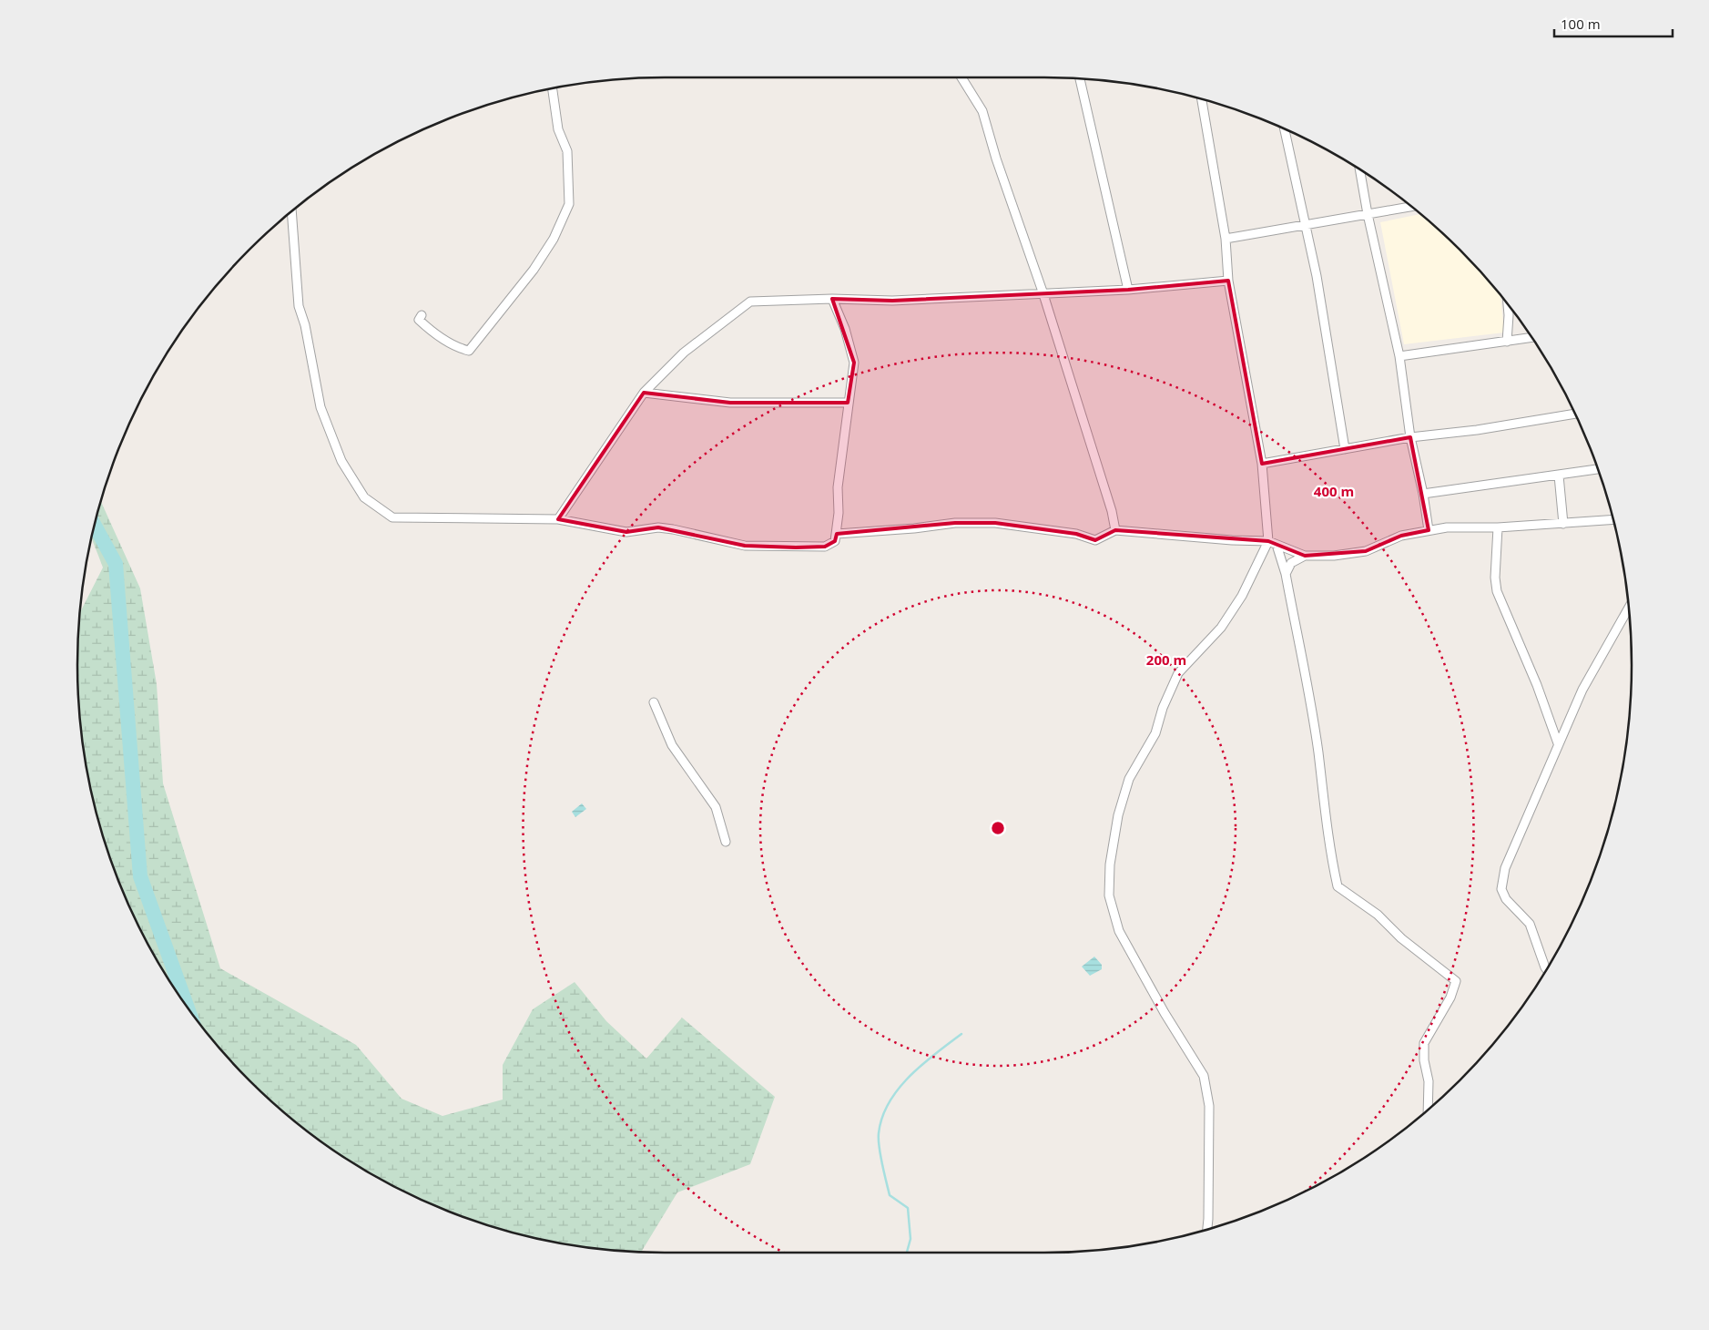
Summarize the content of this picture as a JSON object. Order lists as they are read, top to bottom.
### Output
{
  "scale_bar": "100 m",
  "rings": ["400 m", "200 m"]
}
